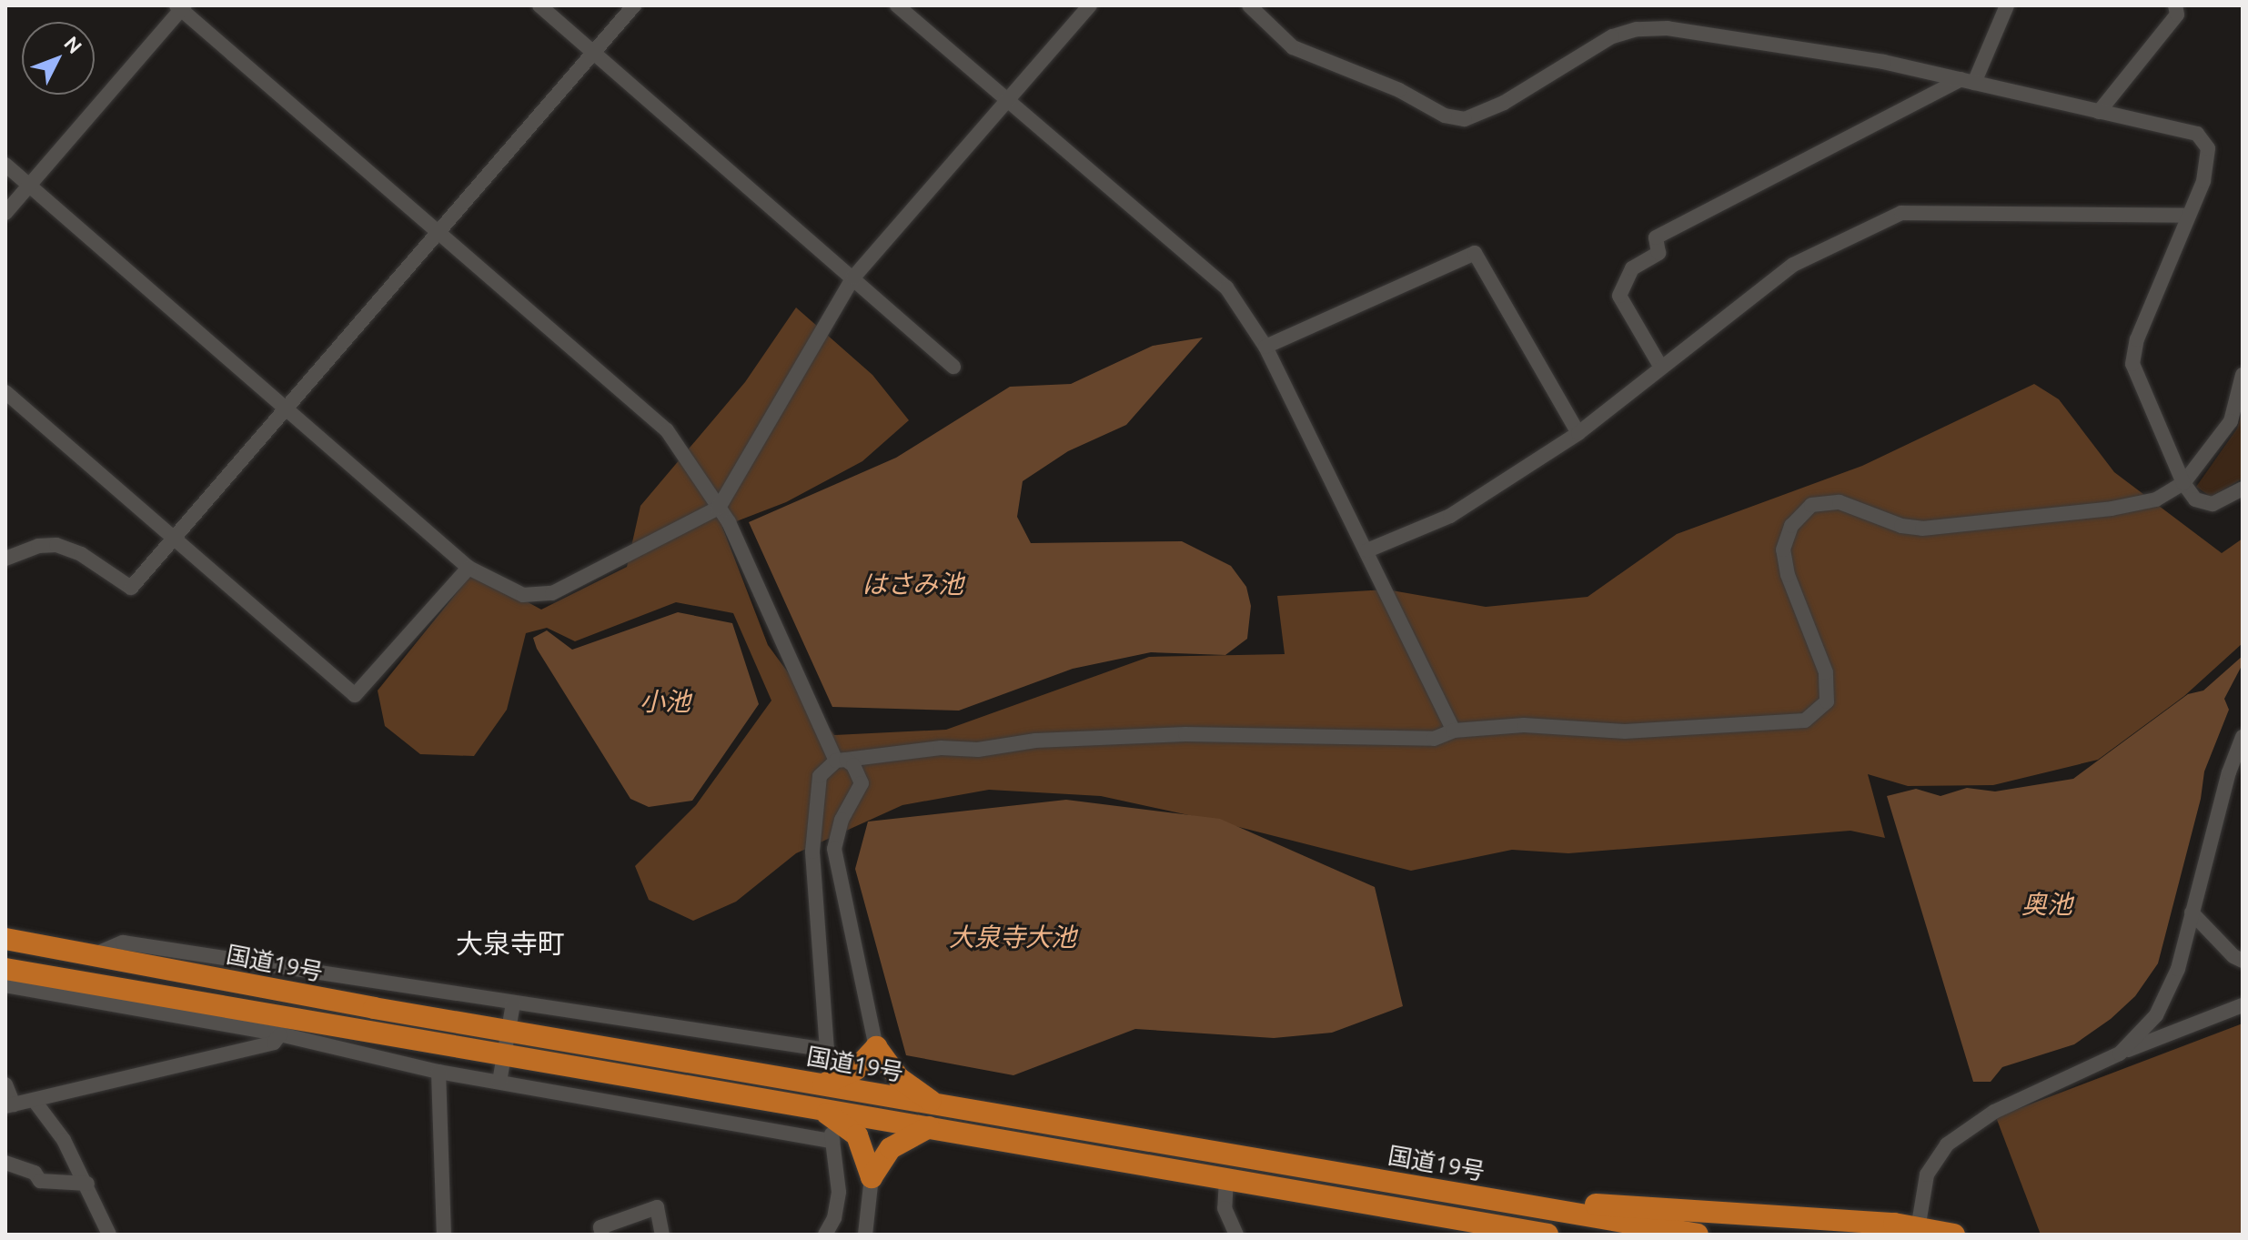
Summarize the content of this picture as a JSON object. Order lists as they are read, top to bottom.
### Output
{
  "streets": {
    "highway": ["国道19号"]
  },
  "districts": ["大泉寺町"],
  "water": [
    "はさみ池",
    "小池",
    "奥池",
    "大泉寺大池"
  ],
  "north": "top right"
}
